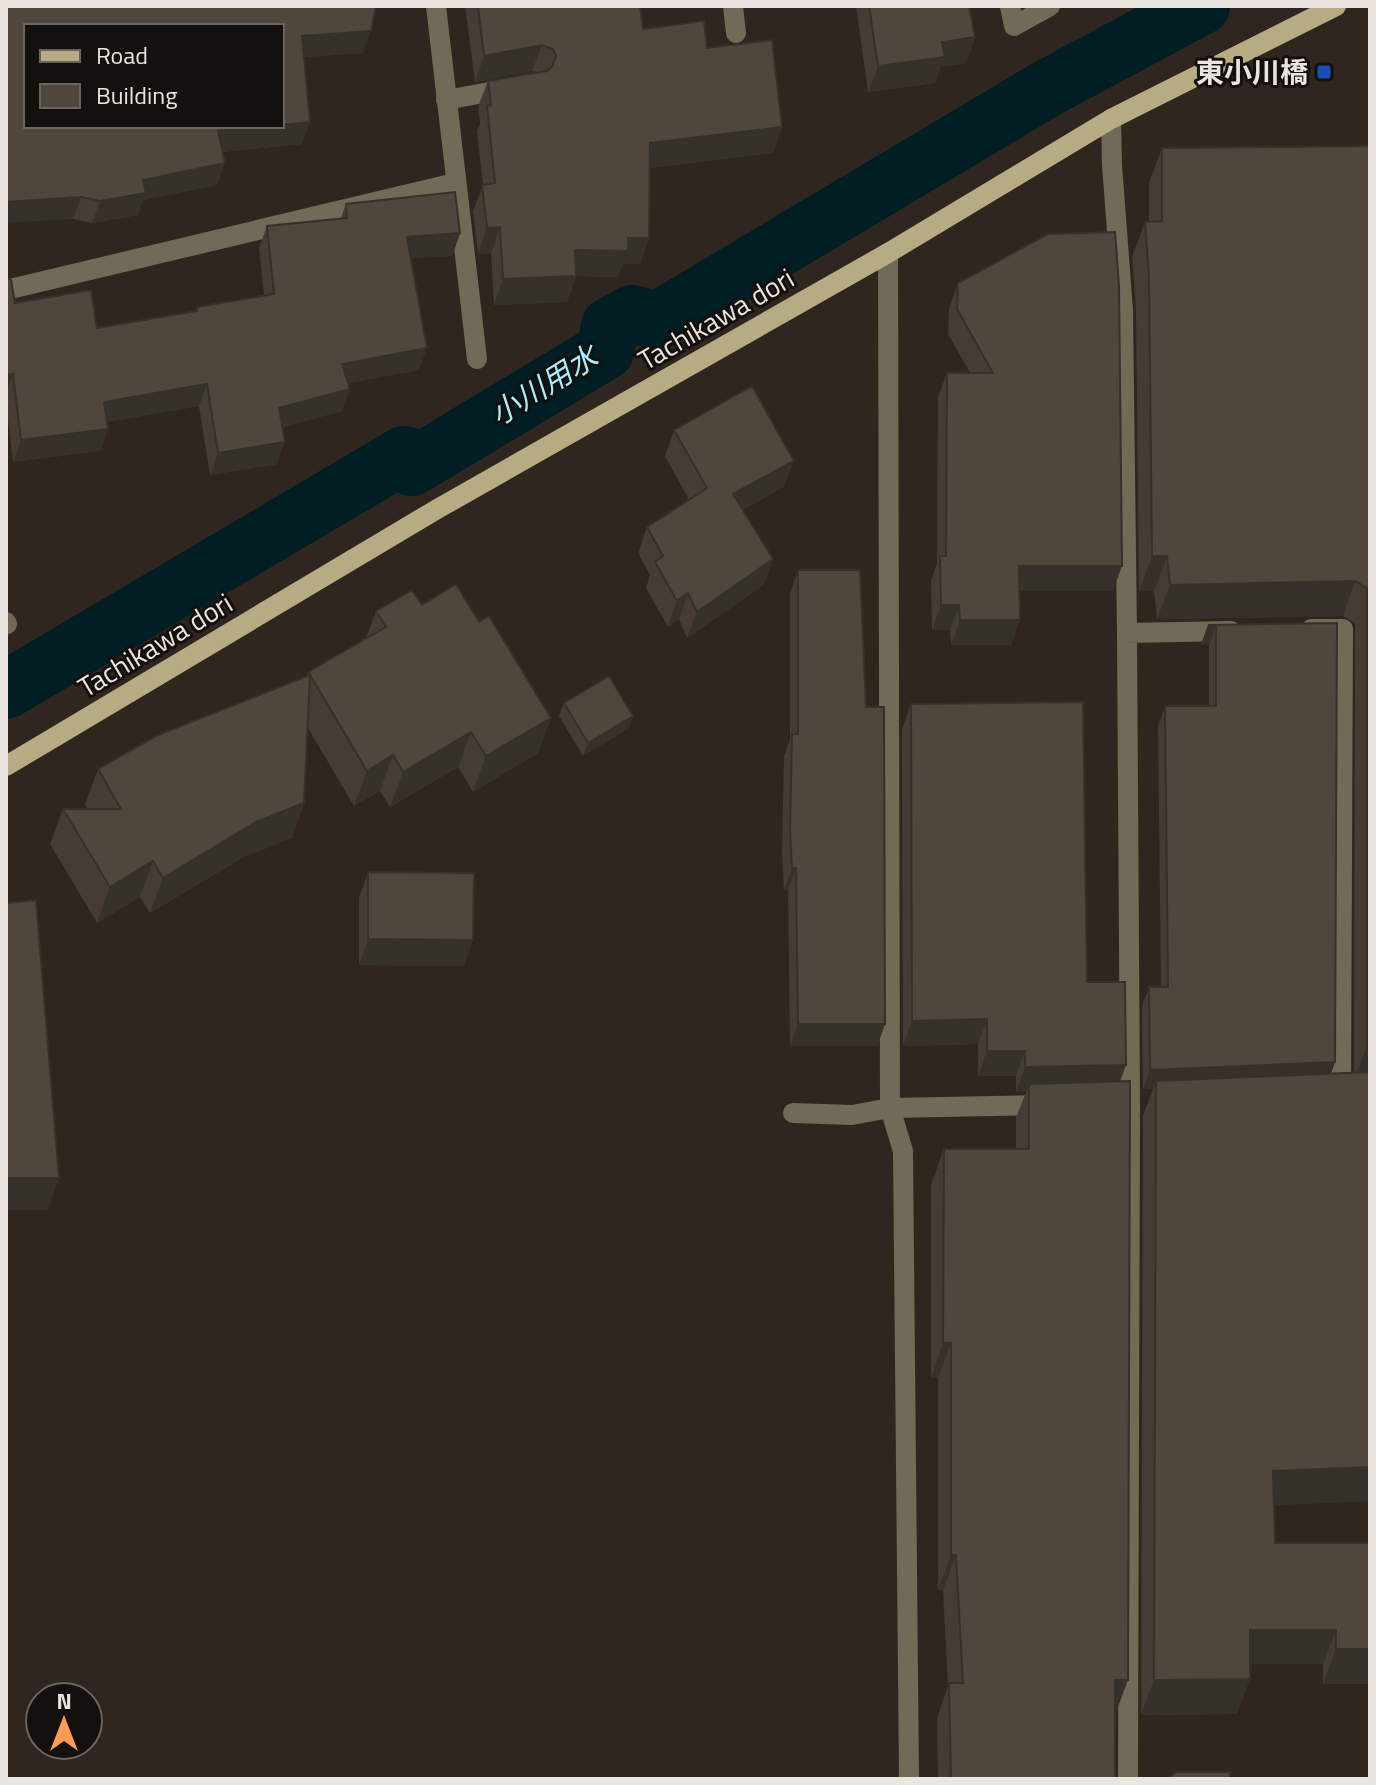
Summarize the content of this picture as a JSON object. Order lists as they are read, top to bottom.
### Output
{
  "streets": {
    "main road": ["Tachikawa dori"]
  },
  "water": ["小川用水"],
  "places": {
    "transit": ["東小川橋"]
  },
  "legend": ["Road", "Building"],
  "north": "top"
}
